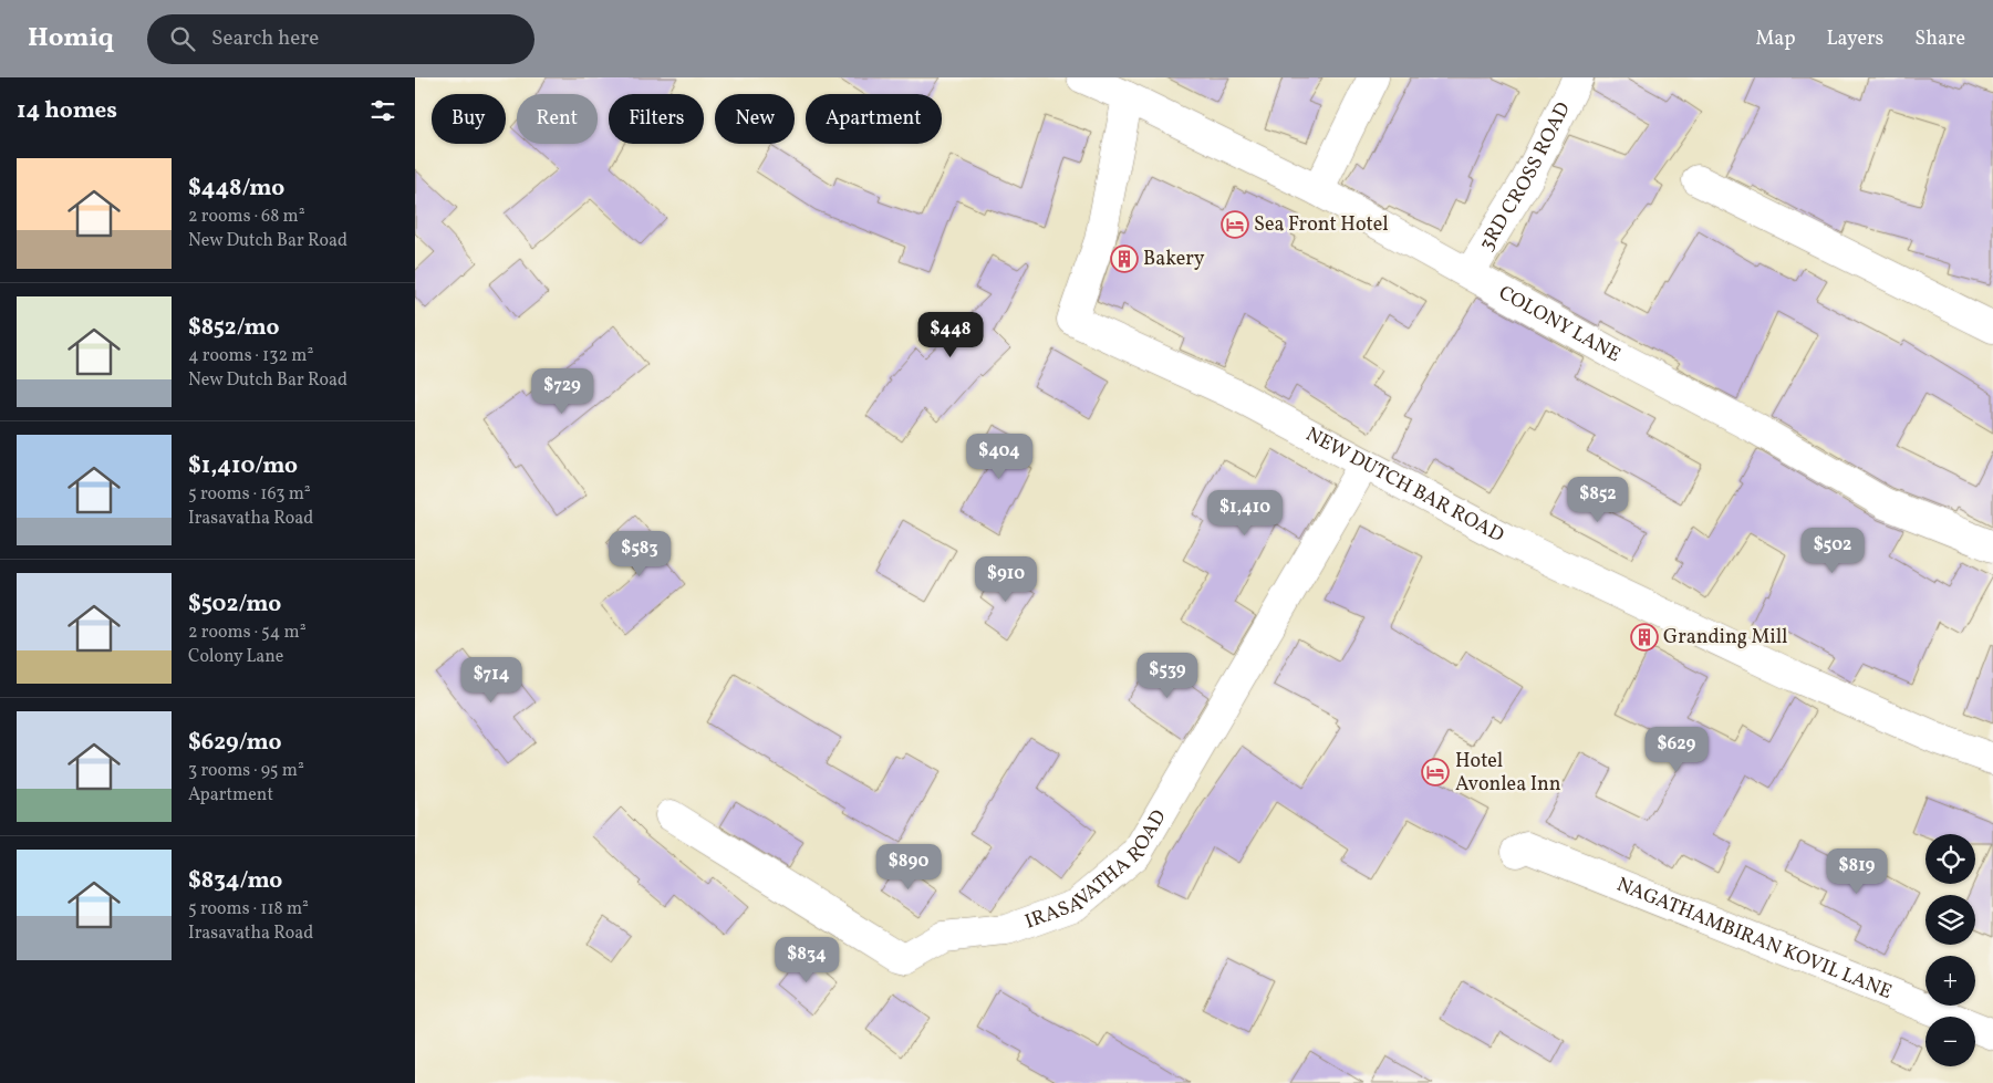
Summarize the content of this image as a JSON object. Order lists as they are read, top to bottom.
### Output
{
  "streets": {
    "street": [
      "3RD CROSS ROAD",
      "COLONY LANE",
      "NEW DUTCH BAR ROAD",
      "IRASAVATHA ROAD",
      "NAGATHAMBIRAN KOVIL LANE"
    ]
  },
  "crossings": [
    ["3RD CROSS ROAD", "COLONY LANE"],
    ["COLONY LANE", "NEW DUTCH BAR ROAD"],
    ["NEW DUTCH BAR ROAD", "IRASAVATHA ROAD"]
  ],
  "places": {
    "hotel": ["Sea Front Hotel", "Hotel Avonlea Inn"],
    "building": ["Bakery", "Granding Mill"]
  },
  "page": {
    "header": "Homiq",
    "search": "Search here",
    "nav": ["Map", "Layers", "Share"],
    "heading": "14 homes",
    "chip": [
      "Buy",
      "Rent",
      "Filters",
      "New",
      "Apartment"
    ],
    "list": [
      {
        "name": "$448/mo",
        "note": "2 rooms · 68 m² · New Dutch Bar Road"
      },
      {
        "name": "$852/mo",
        "note": "4 rooms · 132 m² · New Dutch Bar Road"
      },
      {
        "name": "$1,410/mo",
        "note": "5 rooms · 163 m² · Irasavatha Road"
      },
      {
        "name": "$502/mo",
        "note": "2 rooms · 54 m² · Colony Lane"
      },
      {
        "name": "$629/mo",
        "note": "3 rooms · 95 m² · Apartment"
      },
      {
        "name": "$834/mo",
        "note": "5 rooms · 118 m² · Irasavatha Road"
      }
    ],
    "price": [
      "$448",
      "$729",
      "$404",
      "$852",
      "$1,410",
      "$502",
      "$583",
      "$910",
      "$539",
      "$714",
      "$629",
      "$890",
      "$819",
      "$834"
    ],
    "map_buttons": ["+", "−"]
  }
}
